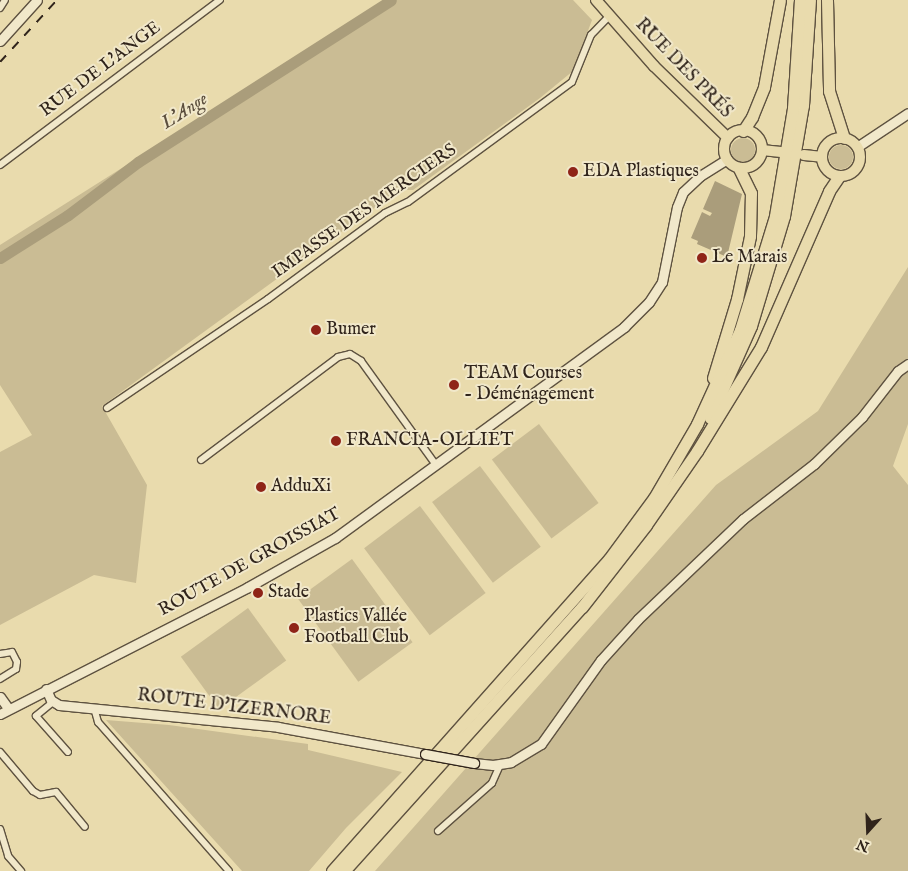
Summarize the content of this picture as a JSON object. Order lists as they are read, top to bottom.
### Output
{
  "streets": {
    "main road": ["RUE DES PRÉS"],
    "street": [
      "RUE DE L'ANGE",
      "IMPASSE DES MERCIERS",
      "ROUTE DE GROISSIAT",
      "ROUTE D'IZERNORE"
    ]
  },
  "crossings": [
    ["RUE DES PRÉS", "IMPASSE DES MERCIERS"],
    ["RUE DES PRÉS", "ROUTE DE GROISSIAT"]
  ],
  "water": ["L'Ange"],
  "places": [
    "EDA Plastiques",
    "Le Marais",
    "Bumer",
    "TEAM Courses - Déménagement",
    "FRANCIA-OLLIET",
    "AdduXi",
    "Stade",
    "Plastics Vallée Football Club"
  ],
  "north": "bottom"
}
